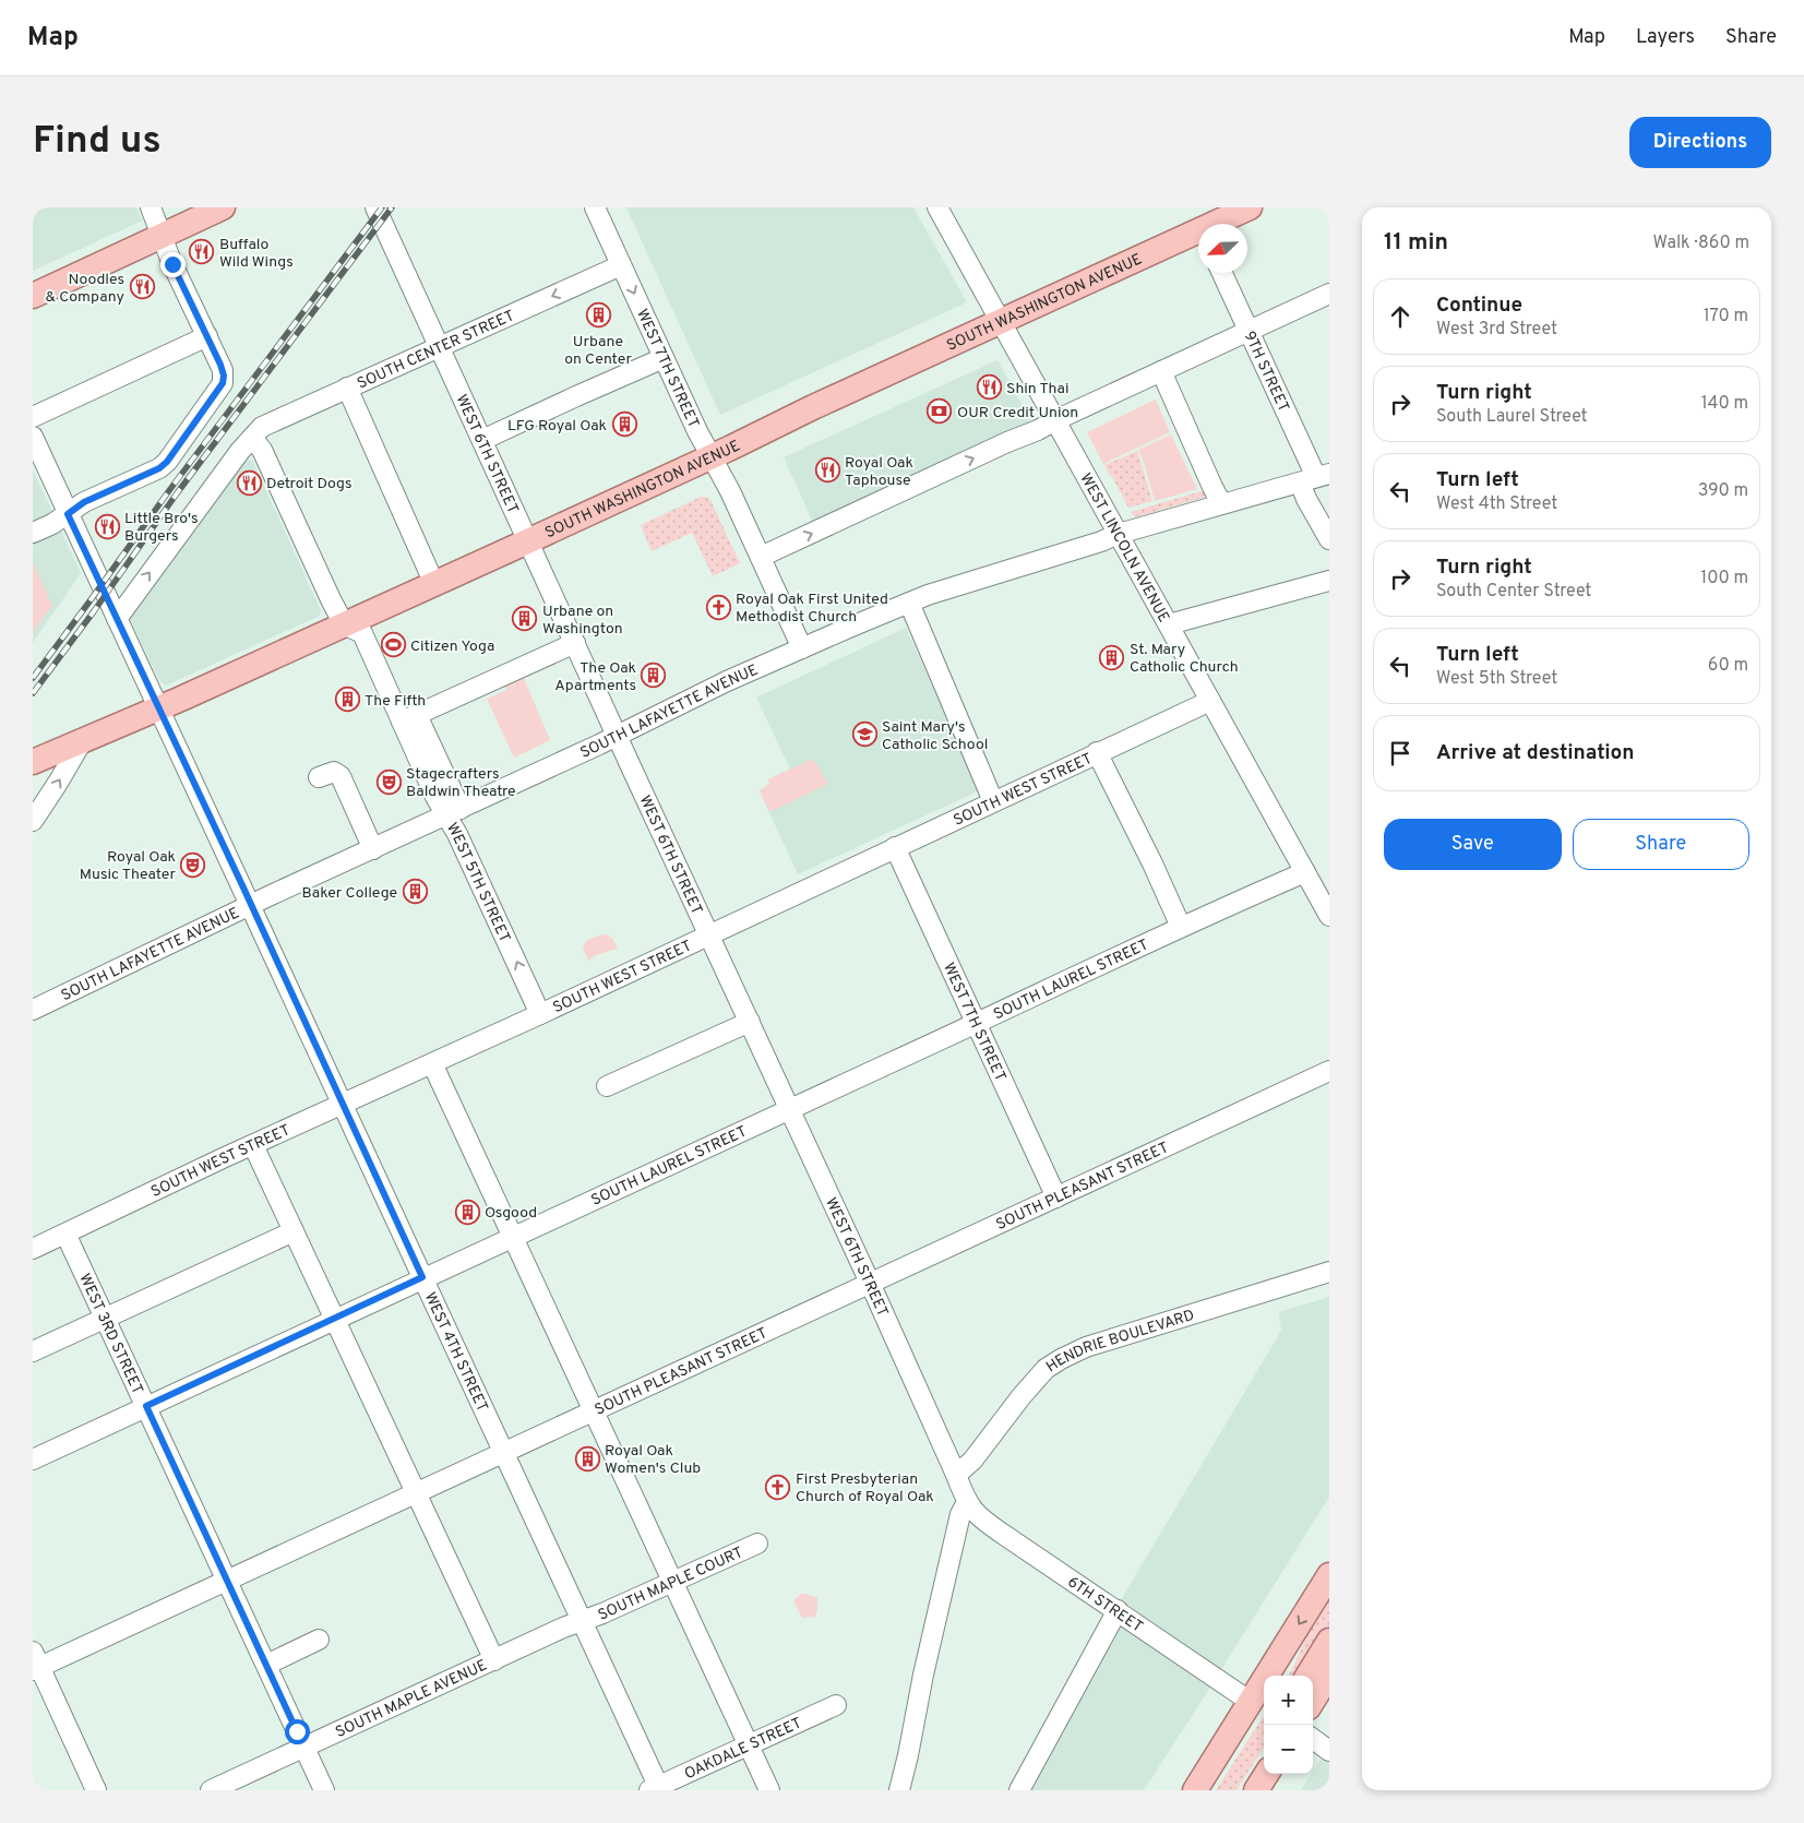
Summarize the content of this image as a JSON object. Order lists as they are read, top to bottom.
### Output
{
  "streets": {
    "main road": ["SOUTH WASHINGTON AVENUE"],
    "street": [
      "SOUTH CENTER STREET",
      "WEST 7TH STREET",
      "9TH STREET",
      "WEST 6TH STREET",
      "WEST LINCOLN AVENUE",
      "SOUTH LAFAYETTE AVENUE",
      "SOUTH WEST STREET",
      "WEST 5TH STREET",
      "SOUTH LAUREL STREET",
      "SOUTH PLEASANT STREET",
      "WEST 3RD STREET",
      "HENDRIE BOULEVARD",
      "WEST 4TH STREET",
      "SOUTH MAPLE COURT",
      "6TH STREET",
      "SOUTH MAPLE AVENUE",
      "OAKDALE STREET"
    ]
  },
  "crossings": [
    ["SOUTH WASHINGTON AVENUE", "WEST 7TH STREET"],
    ["SOUTH WASHINGTON AVENUE", "WEST 6TH STREET"],
    ["SOUTH WASHINGTON AVENUE", "WEST LINCOLN AVENUE"],
    ["SOUTH WASHINGTON AVENUE", "WEST 5TH STREET"],
    ["SOUTH WASHINGTON AVENUE", "WEST 4TH STREET"],
    ["SOUTH CENTER STREET", "WEST 7TH STREET"],
    ["SOUTH CENTER STREET", "WEST 6TH STREET"],
    ["SOUTH CENTER STREET", "WEST 5TH STREET"],
    ["SOUTH CENTER STREET", "WEST 4TH STREET"],
    ["WEST 7TH STREET", "SOUTH LAFAYETTE AVENUE"],
    ["WEST 7TH STREET", "SOUTH WEST STREET"],
    ["WEST 7TH STREET", "SOUTH LAUREL STREET"],
    ["WEST 7TH STREET", "SOUTH PLEASANT STREET"],
    ["9TH STREET", "SOUTH LAFAYETTE AVENUE"],
    ["WEST 6TH STREET", "SOUTH LAFAYETTE AVENUE"],
    ["WEST 6TH STREET", "SOUTH WEST STREET"],
    ["WEST 6TH STREET", "SOUTH LAUREL STREET"],
    ["WEST 6TH STREET", "SOUTH PLEASANT STREET"],
    ["WEST 6TH STREET", "HENDRIE BOULEVARD"],
    ["WEST 6TH STREET", "6TH STREET"],
    ["WEST LINCOLN AVENUE", "SOUTH LAFAYETTE AVENUE"],
    ["WEST LINCOLN AVENUE", "SOUTH WEST STREET"],
    ["WEST LINCOLN AVENUE", "SOUTH LAUREL STREET"],
    ["SOUTH LAFAYETTE AVENUE", "WEST 5TH STREET"],
    ["SOUTH LAFAYETTE AVENUE", "WEST 4TH STREET"],
    ["SOUTH WEST STREET", "WEST 5TH STREET"],
    ["SOUTH WEST STREET", "WEST 3RD STREET"],
    ["SOUTH WEST STREET", "WEST 4TH STREET"],
    ["SOUTH LAUREL STREET", "WEST 3RD STREET"],
    ["SOUTH LAUREL STREET", "WEST 4TH STREET"],
    ["SOUTH PLEASANT STREET", "WEST 3RD STREET"],
    ["SOUTH PLEASANT STREET", "WEST 4TH STREET"],
    ["WEST 3RD STREET", "SOUTH MAPLE AVENUE"],
    ["WEST 4TH STREET", "SOUTH MAPLE COURT"],
    ["WEST 4TH STREET", "SOUTH MAPLE AVENUE"],
    ["WEST 4TH STREET", "OAKDALE STREET"],
    ["SOUTH MAPLE COURT", "SOUTH MAPLE AVENUE"]
  ],
  "places": {
    "restaurant": [
      "Buffalo Wild Wings",
      "Noodles & Company",
      "Shin Thai",
      "Royal Oak Taphouse",
      "Detroit Dogs",
      "Little Bro's Burgers"
    ],
    "building": [
      "Urbane on Center",
      "LFG Royal Oak",
      "Urbane on Washington",
      "St. Mary Catholic Church",
      "The Oak Apartments",
      "The Fifth",
      "Baker College",
      "Osgood",
      "Royal Oak Women's Club"
    ],
    "bank": ["OUR Credit Union"],
    "church": ["Royal Oak First United Methodist Church", "First Presbyterian Church of Royal Oak"],
    "sports": ["Citizen Yoga"],
    "school or university": ["Saint Mary's Catholic School"],
    "theatre": ["Stagecrafters Baldwin Theatre", "Royal Oak Music Theater"]
  },
  "north": "bottom left",
  "page": {
    "header": "Map",
    "nav": ["Map", "Layers", "Share"],
    "buttons": [
      "Directions",
      ["Save", "Share"]
    ],
    "title": "Find us",
    "heading": ["11 min", "Walk · 860 m"],
    "list": [
      ["Continue", "West 3rd Street", "170 m"],
      ["Turn right", "South Laurel Street", "140 m"],
      ["Turn left", "West 4th Street", "390 m"],
      ["Turn right", "South Center Street", "100 m"],
      ["Turn left", "West 5th Street", "60 m"],
      "Arrive at destination"
    ],
    "map_buttons": ["+", "−"]
  }
}
